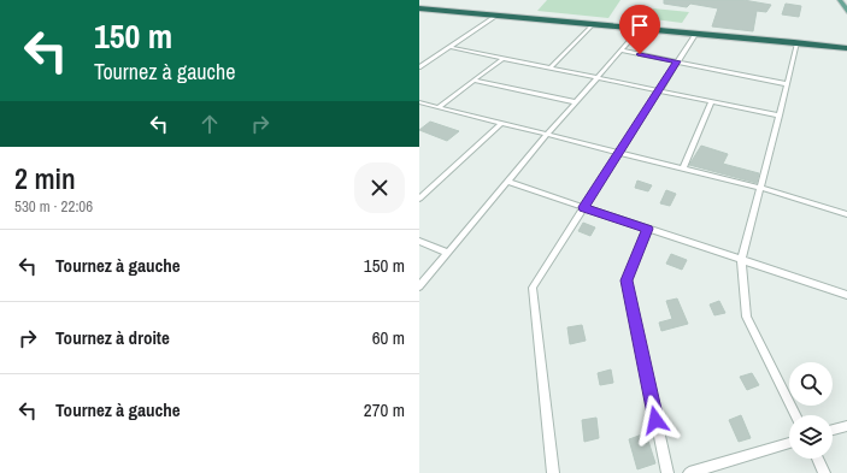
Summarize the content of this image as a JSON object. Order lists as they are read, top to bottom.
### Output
{
  "page": {
    "turn": ["150 m", "Tournez à gauche"],
    "heading": ["2 min", "530 m · 22:06"],
    "list": [
      {
        "name": "Tournez à gauche",
        "value": "150 m"
      },
      {
        "name": "Tournez à droite",
        "value": "60 m"
      },
      {
        "name": "Tournez à gauche",
        "value": "270 m"
      }
    ]
  }
}
